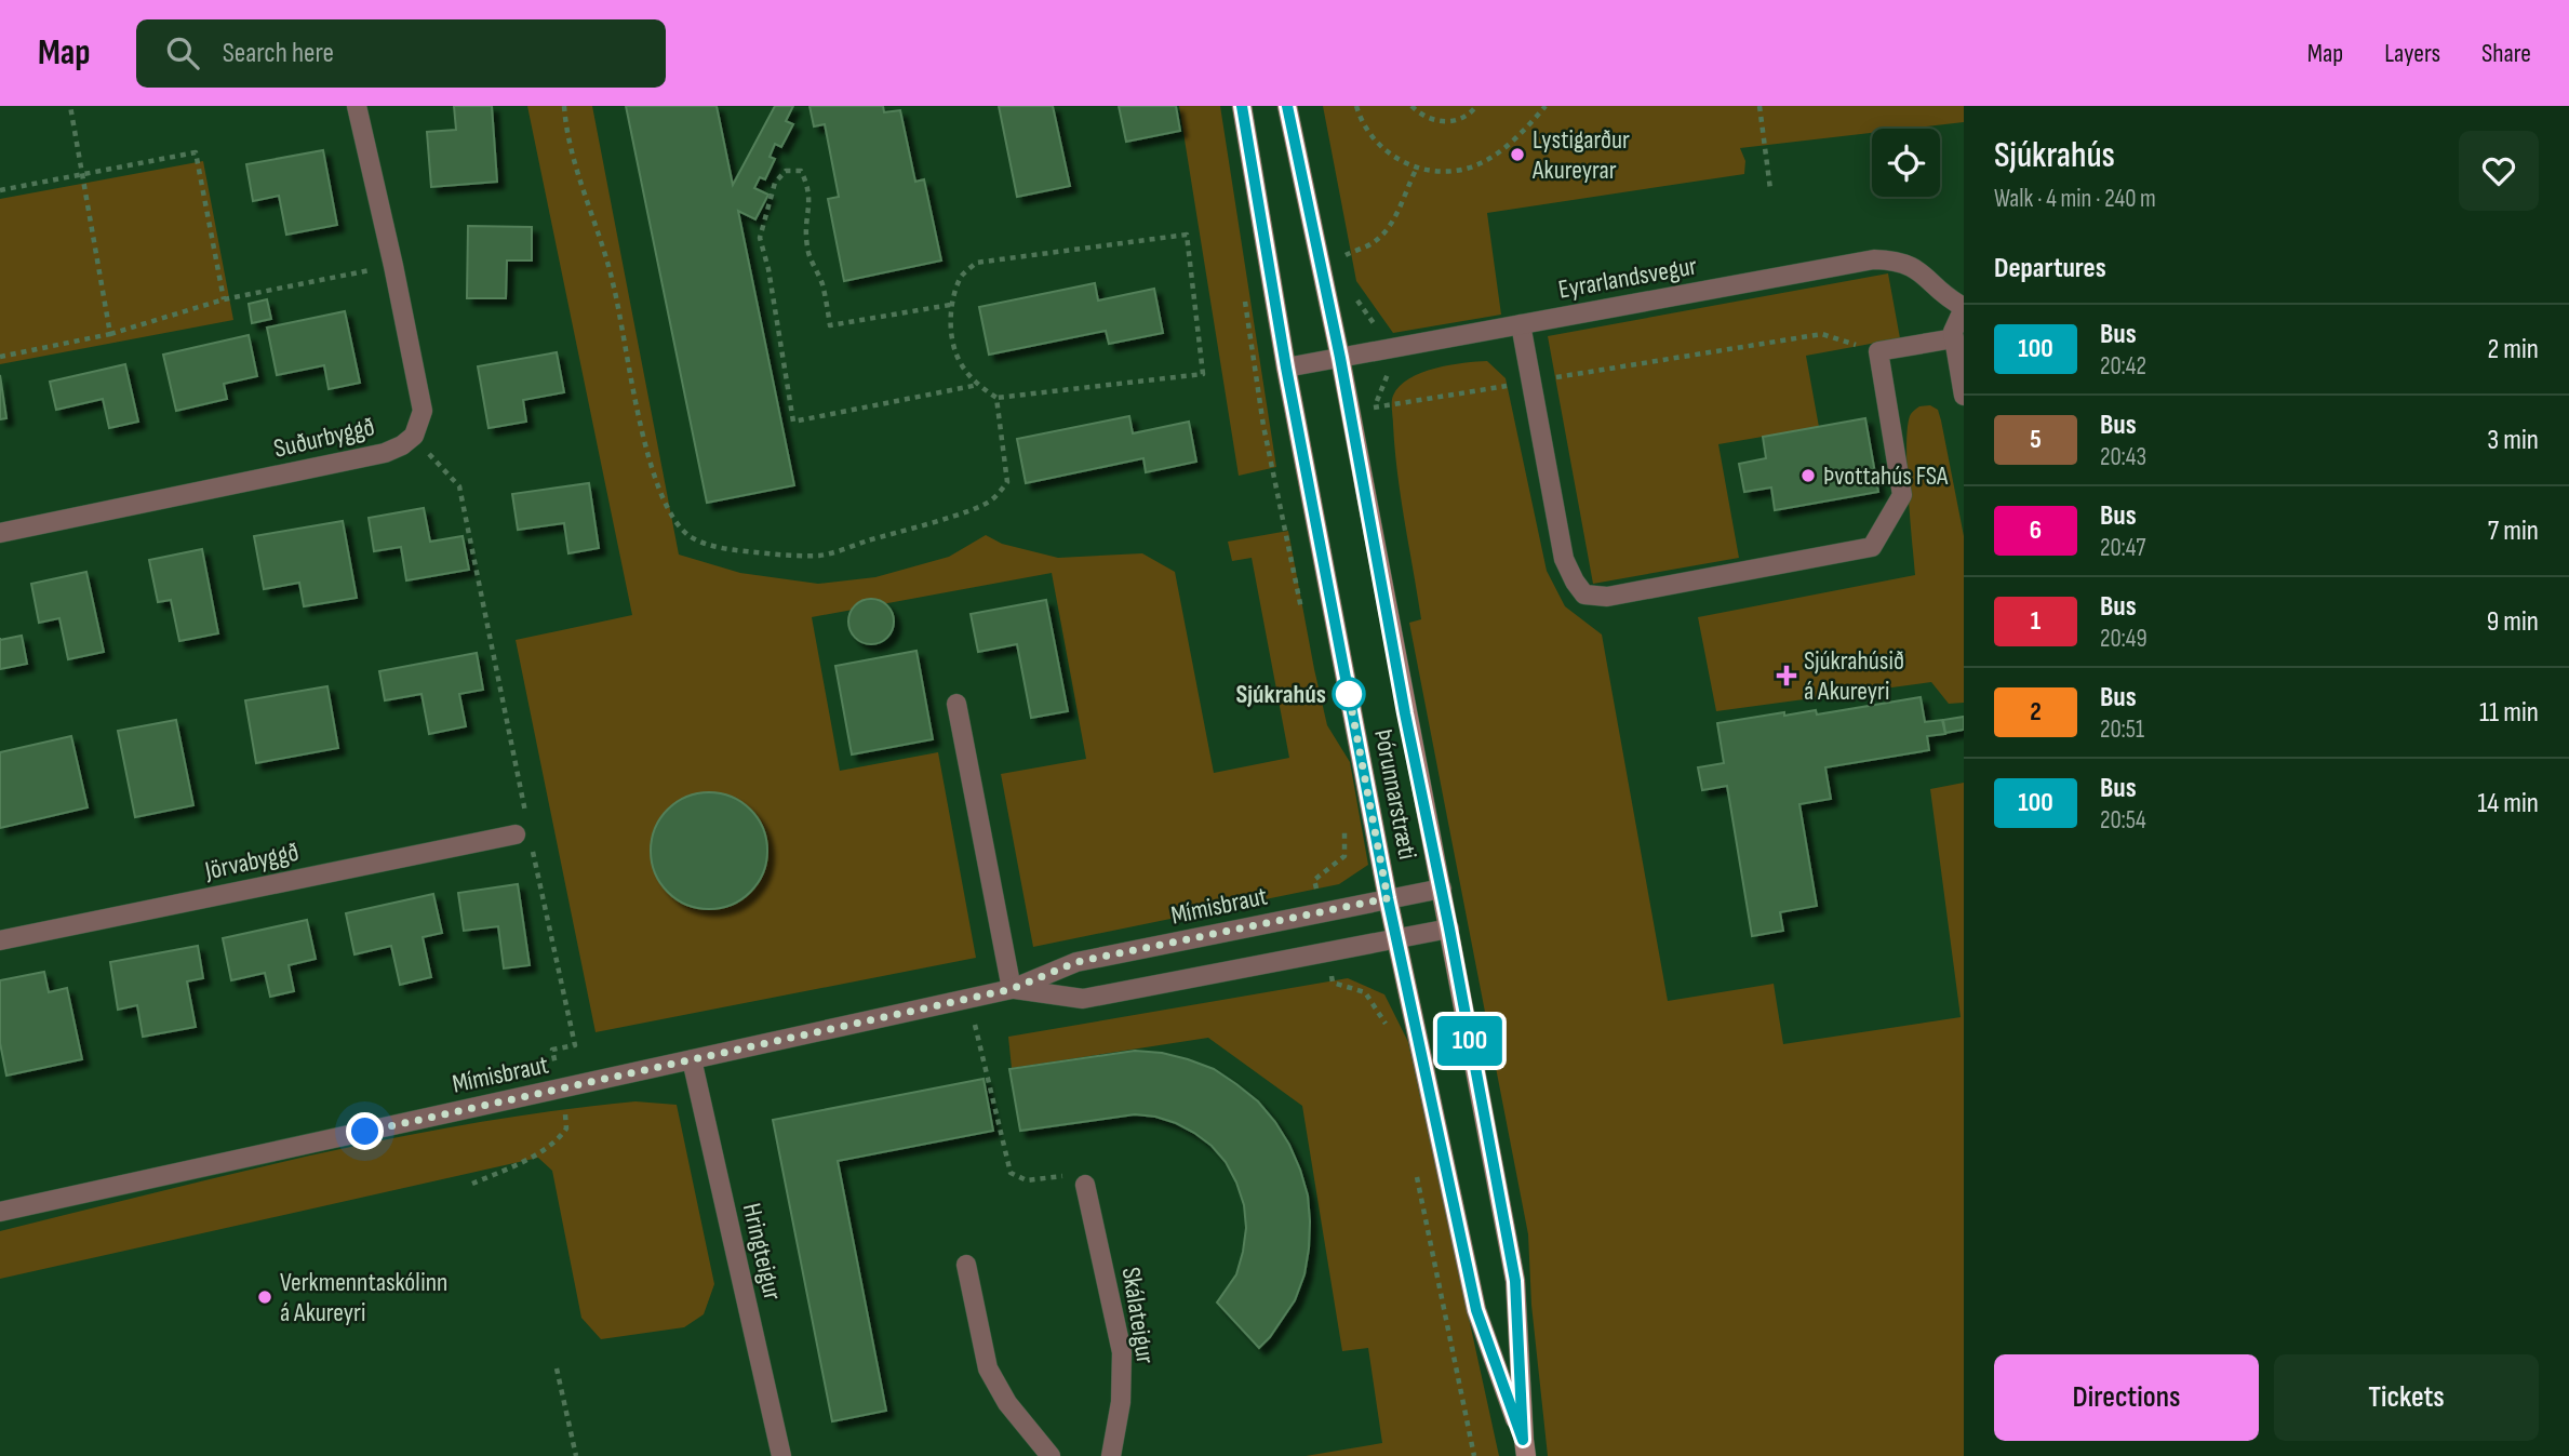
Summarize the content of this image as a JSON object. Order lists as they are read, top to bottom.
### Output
{
  "streets": {
    "street": [
      "Eyrarlandsvegur",
      "Suðurbyggð",
      "Þórunnarstræti",
      "Jörvabyggð",
      "Mímisbraut",
      "Hringteigur",
      "Skálateigur"
    ]
  },
  "crossings": [
    ["Eyrarlandsvegur", "Þórunnarstræti"],
    ["Þórunnarstræti", "Mímisbraut"],
    ["Mímisbraut", "Hringteigur"]
  ],
  "places": {
    "other": [
      "Lystigarður Akureyrar",
      "Þvottahús FSA",
      "Sjúkrahús",
      "Verkmenntaskólinn á Akureyri"
    ],
    "health": ["Sjúkrahúsið á Akureyri"]
  },
  "lines": ["bus line 100"],
  "page": {
    "header": "Map",
    "search": "Search here",
    "nav": ["Map", "Layers", "Share"],
    "on_map": "100",
    "heading": [
      ["Sjúkrahús", "Walk · 4 min · 240 m"],
      "Departures"
    ],
    "list": [
      {
        "mark": "100",
        "name": "Bus",
        "note": "20:42",
        "value": "2 min"
      },
      {
        "mark": "5",
        "name": "Bus",
        "note": "20:43",
        "value": "3 min"
      },
      {
        "mark": "6",
        "name": "Bus",
        "note": "20:47",
        "value": "7 min"
      },
      {
        "mark": "1",
        "name": "Bus",
        "note": "20:49",
        "value": "9 min"
      },
      {
        "mark": "2",
        "name": "Bus",
        "note": "20:51",
        "value": "11 min"
      },
      {
        "mark": "100",
        "name": "Bus",
        "note": "20:54",
        "value": "14 min"
      }
    ],
    "buttons": ["Directions", "Tickets"]
  }
}
